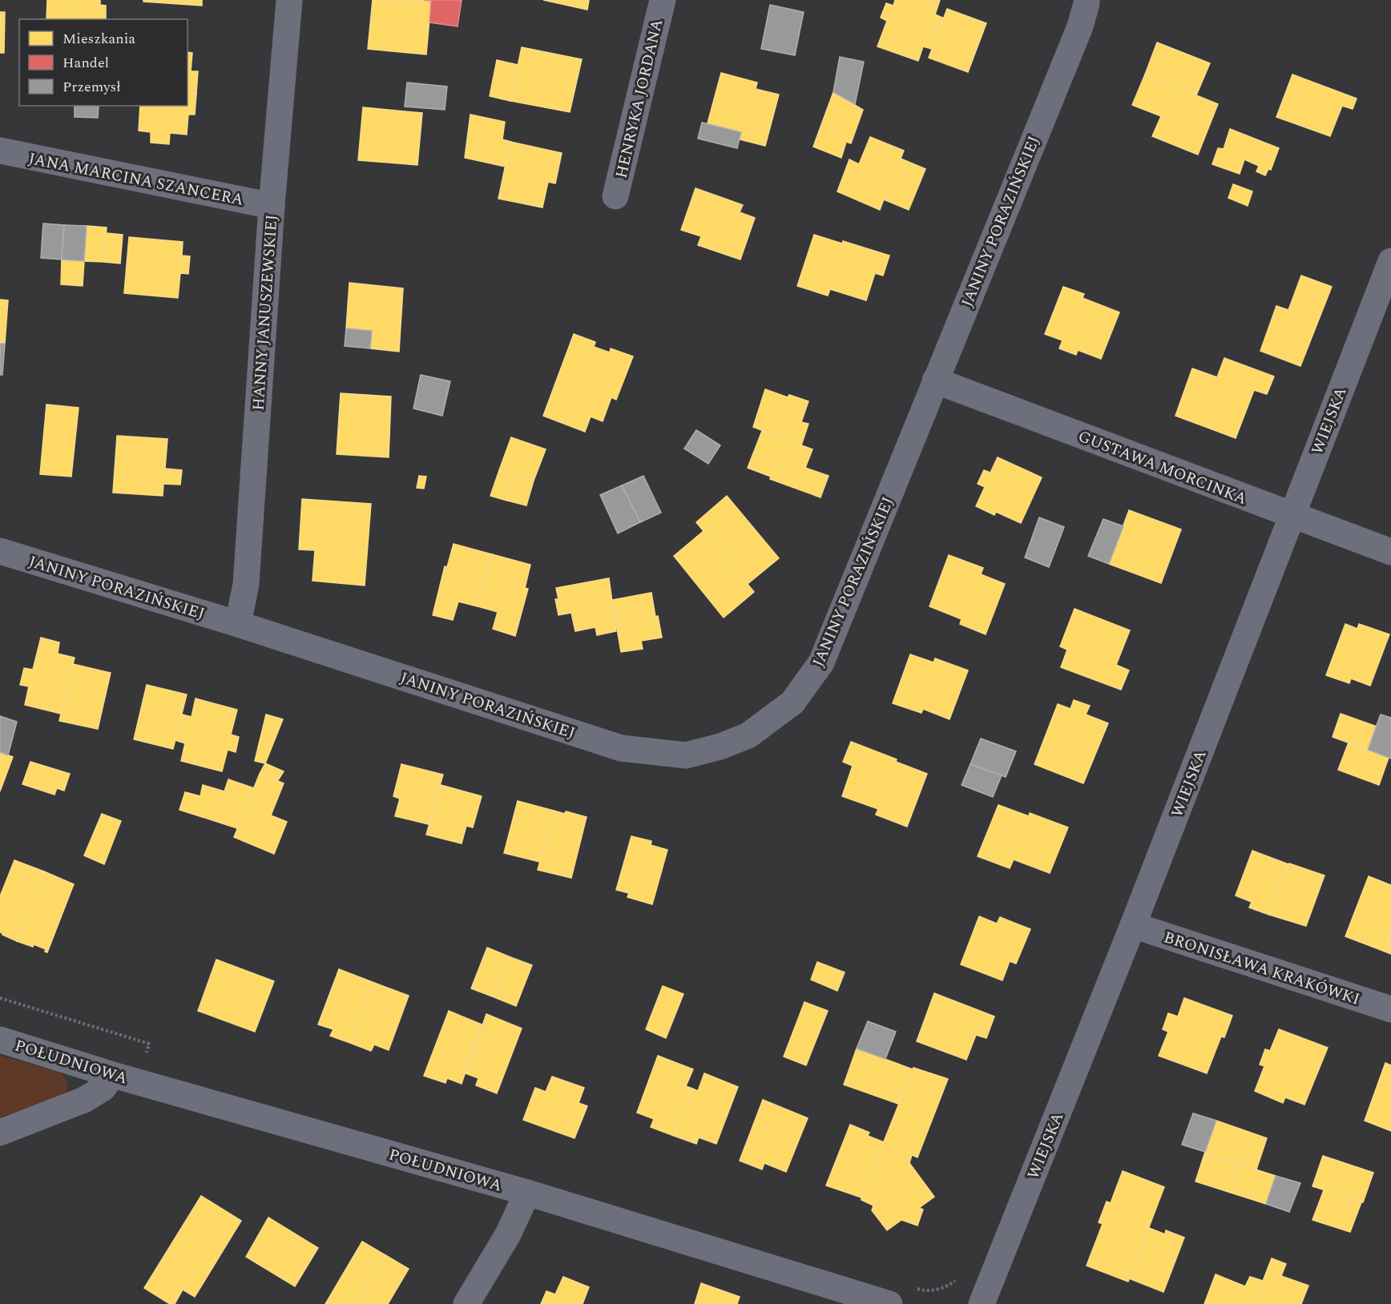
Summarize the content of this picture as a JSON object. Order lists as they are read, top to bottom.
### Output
{
  "streets": {
    "street": [
      "HENRYKA JORDANA",
      "JANA MARCINA SZANCERA",
      "JANINY PORAZIŃSKIEJ",
      "HANNY JANUSZEWSKIEJ",
      "WIEJSKA",
      "GUSTAWA MORCINKA",
      "BRONISŁAWA KRAKÓWKI",
      "POŁUDNIOWA"
    ]
  },
  "crossings": [
    ["JANA MARCINA SZANCERA", "HANNY JANUSZEWSKIEJ"],
    ["JANINY PORAZIŃSKIEJ", "HANNY JANUSZEWSKIEJ"],
    ["JANINY PORAZIŃSKIEJ", "GUSTAWA MORCINKA"],
    ["WIEJSKA", "GUSTAWA MORCINKA"],
    ["WIEJSKA", "BRONISŁAWA KRAKÓWKI"]
  ],
  "legend": ["Mieszkania", "Handel", "Przemysł"]
}
